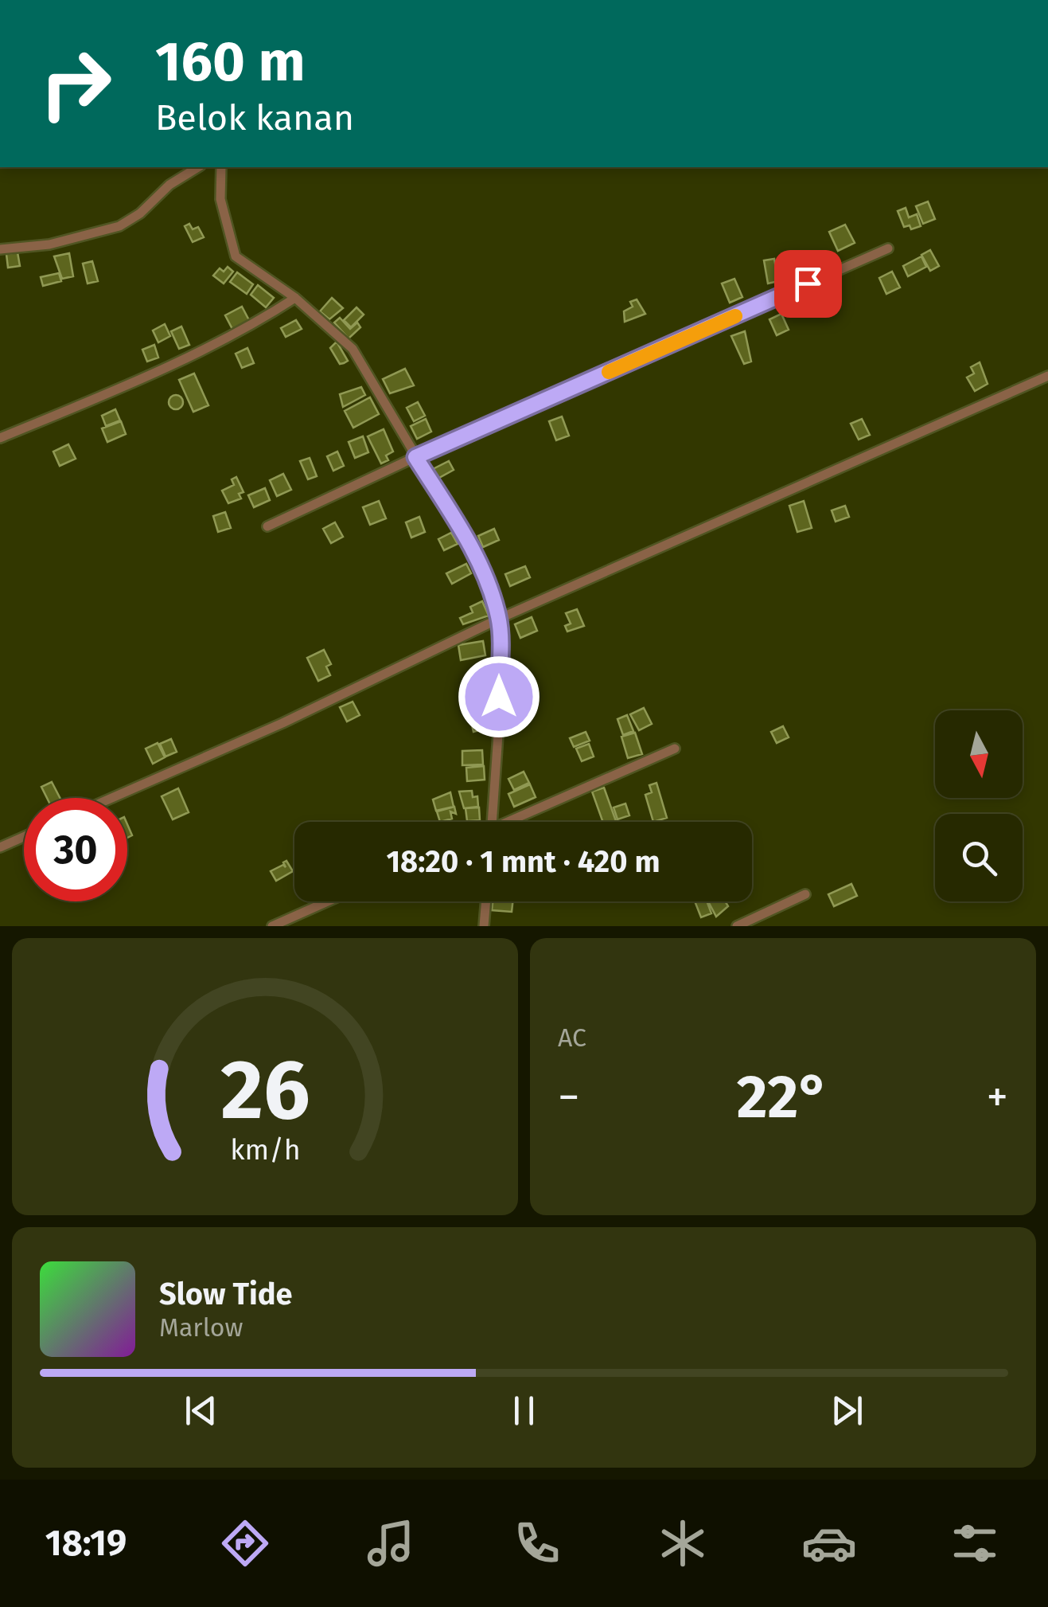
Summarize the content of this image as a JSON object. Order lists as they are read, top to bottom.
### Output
{
  "north": "bottom",
  "page": {
    "turn": ["160 m", "Belok kanan"],
    "limit": "30",
    "trip": "18:20 · 1 mnt · 420 m",
    "tile": "AC",
    "heat": ["−", "22°", "+"],
    "song": ["Slow Tide", "Marlow"],
    "tabs": "18:19",
    "gauge": ["26", "km/h"]
  }
}
